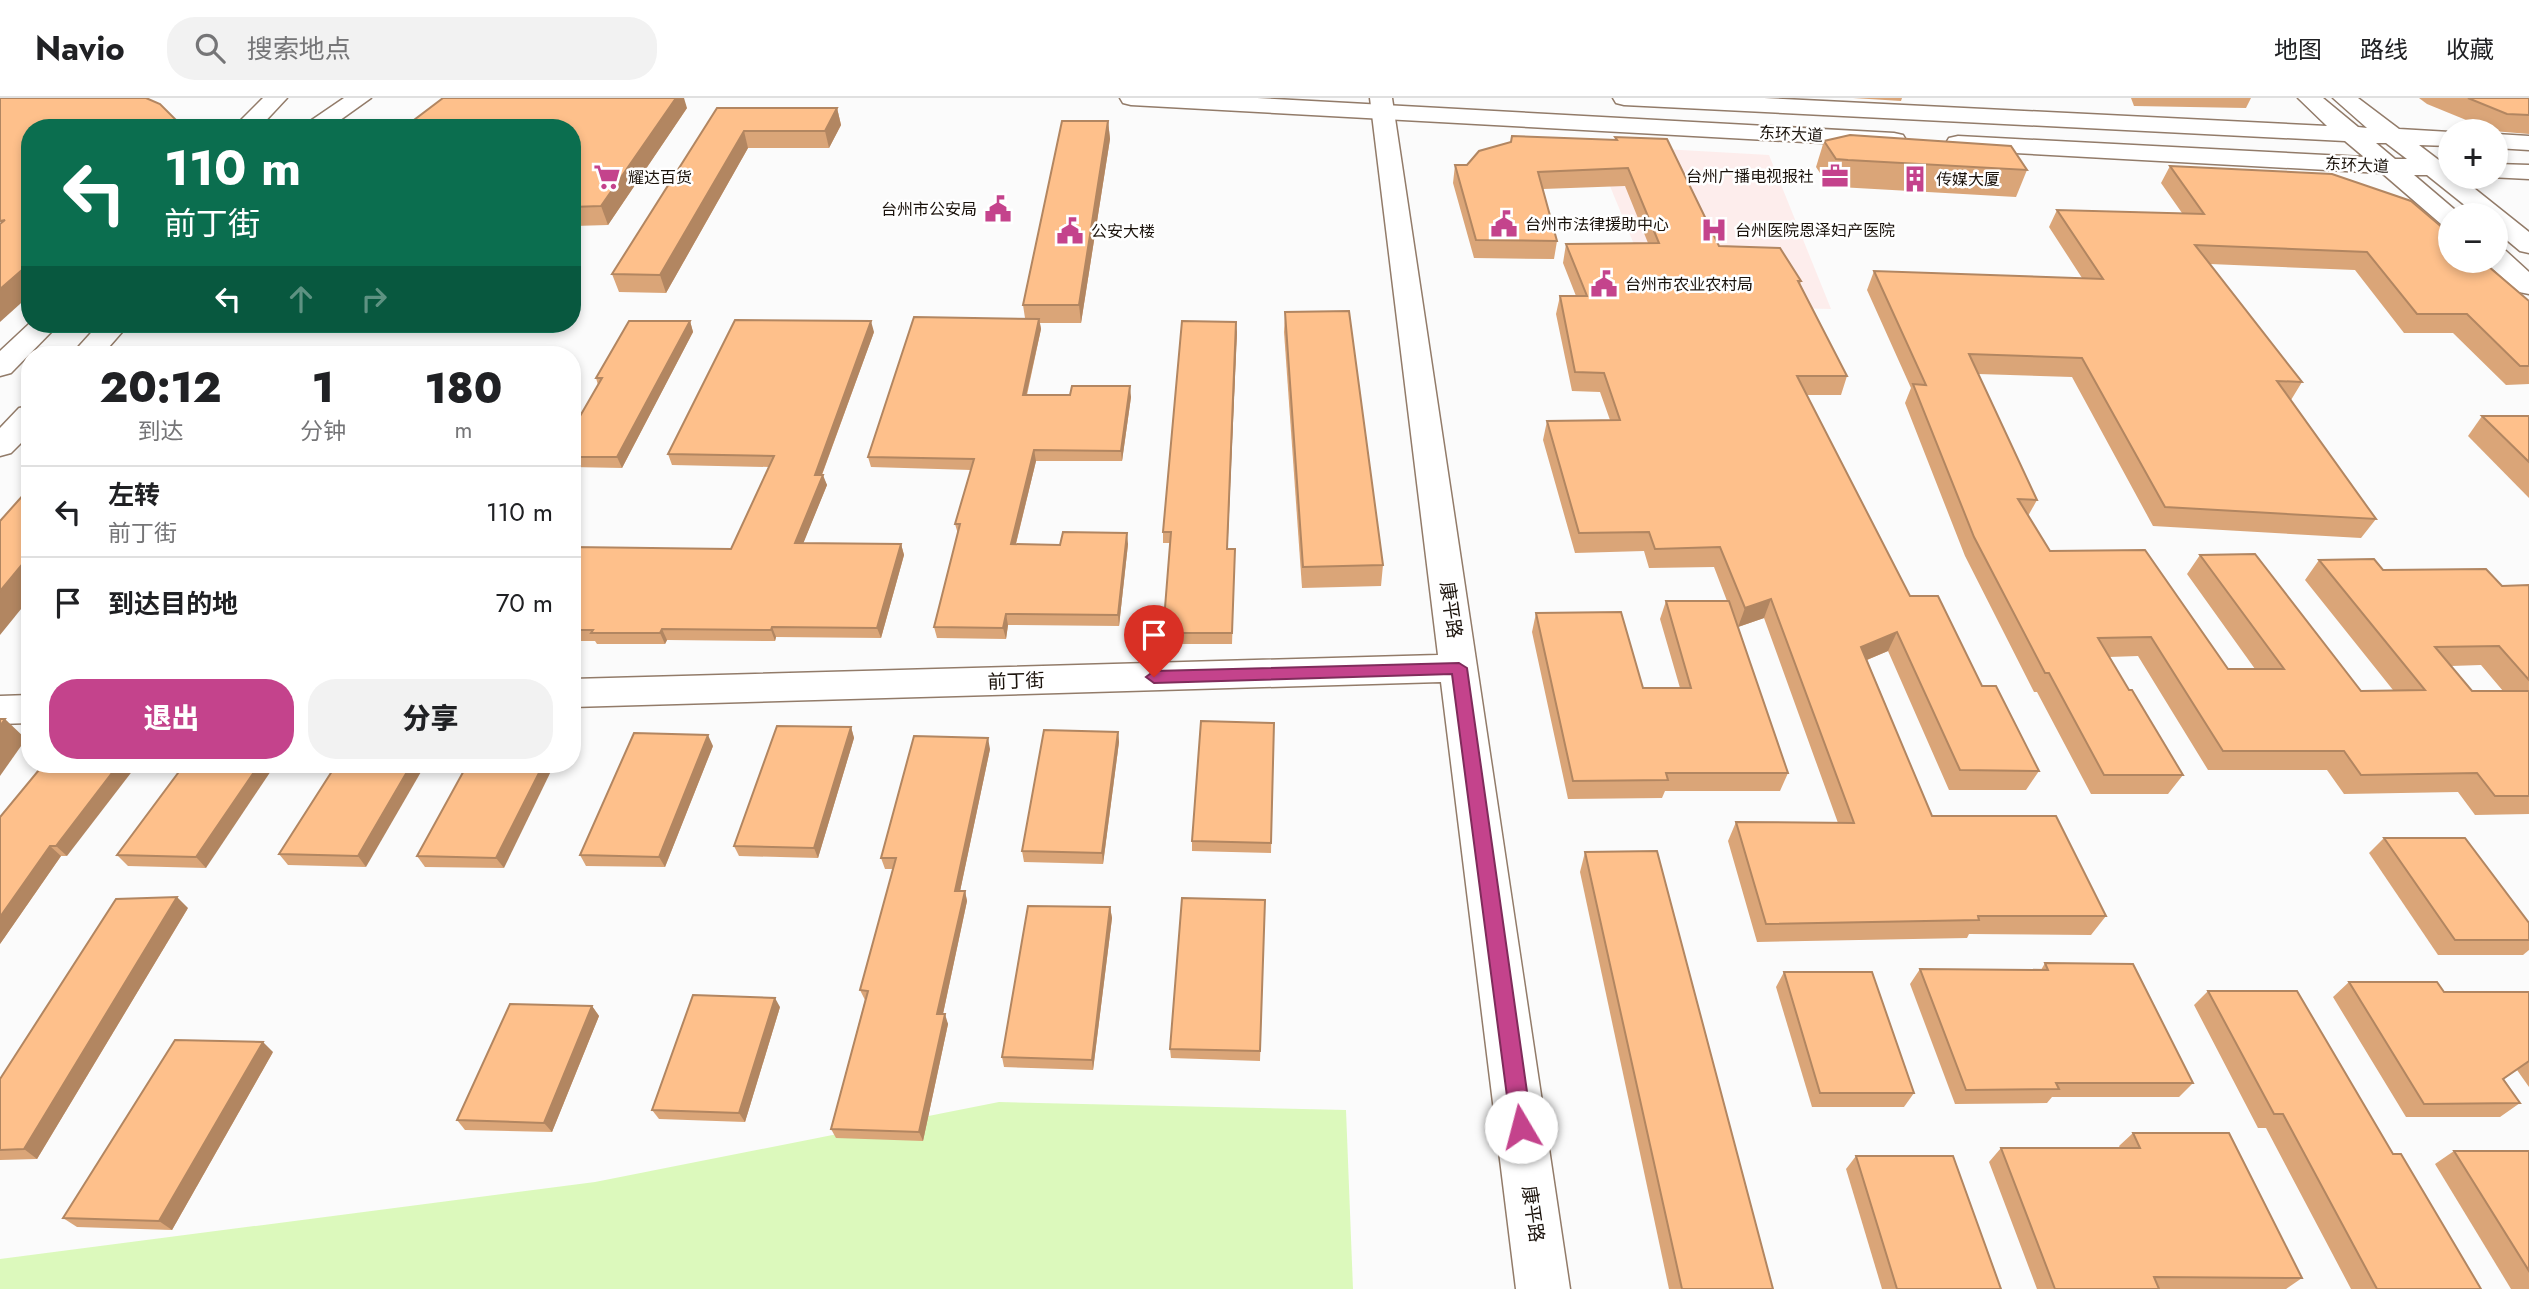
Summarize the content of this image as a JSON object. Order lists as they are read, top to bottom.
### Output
{
  "streets": {
    "main road": ["东环大道", "康平路", "前丁街"]
  },
  "crossings": [
    ["东环大道", "康平路"],
    ["康平路", "前丁街"]
  ],
  "places": {
    "office": ["台州广播电视报社"],
    "supermarket": ["耀达百货"],
    "building": ["传媒大厦"],
    "public building": [
      "台州市公安局",
      "台州市法律援助中心",
      "公安大楼",
      "台州市农业农村局"
    ],
    "hospital": ["台州医院恩泽妇产医院"]
  },
  "page": {
    "header": "Navio",
    "search": "搜索地点",
    "nav": ["地图", "路线", "收藏"],
    "map_buttons": ["+", "−"],
    "turn": ["110 m", "前丁街"],
    "eta": [
      "20:12",
      "到达",
      "1",
      "分钟",
      "180",
      "m"
    ],
    "list": [
      {
        "name": "左转",
        "note": "前丁街",
        "value": "110 m"
      },
      {
        "name": "到达目的地",
        "value": "70 m"
      }
    ],
    "buttons": ["退出", "分享"]
  }
}
